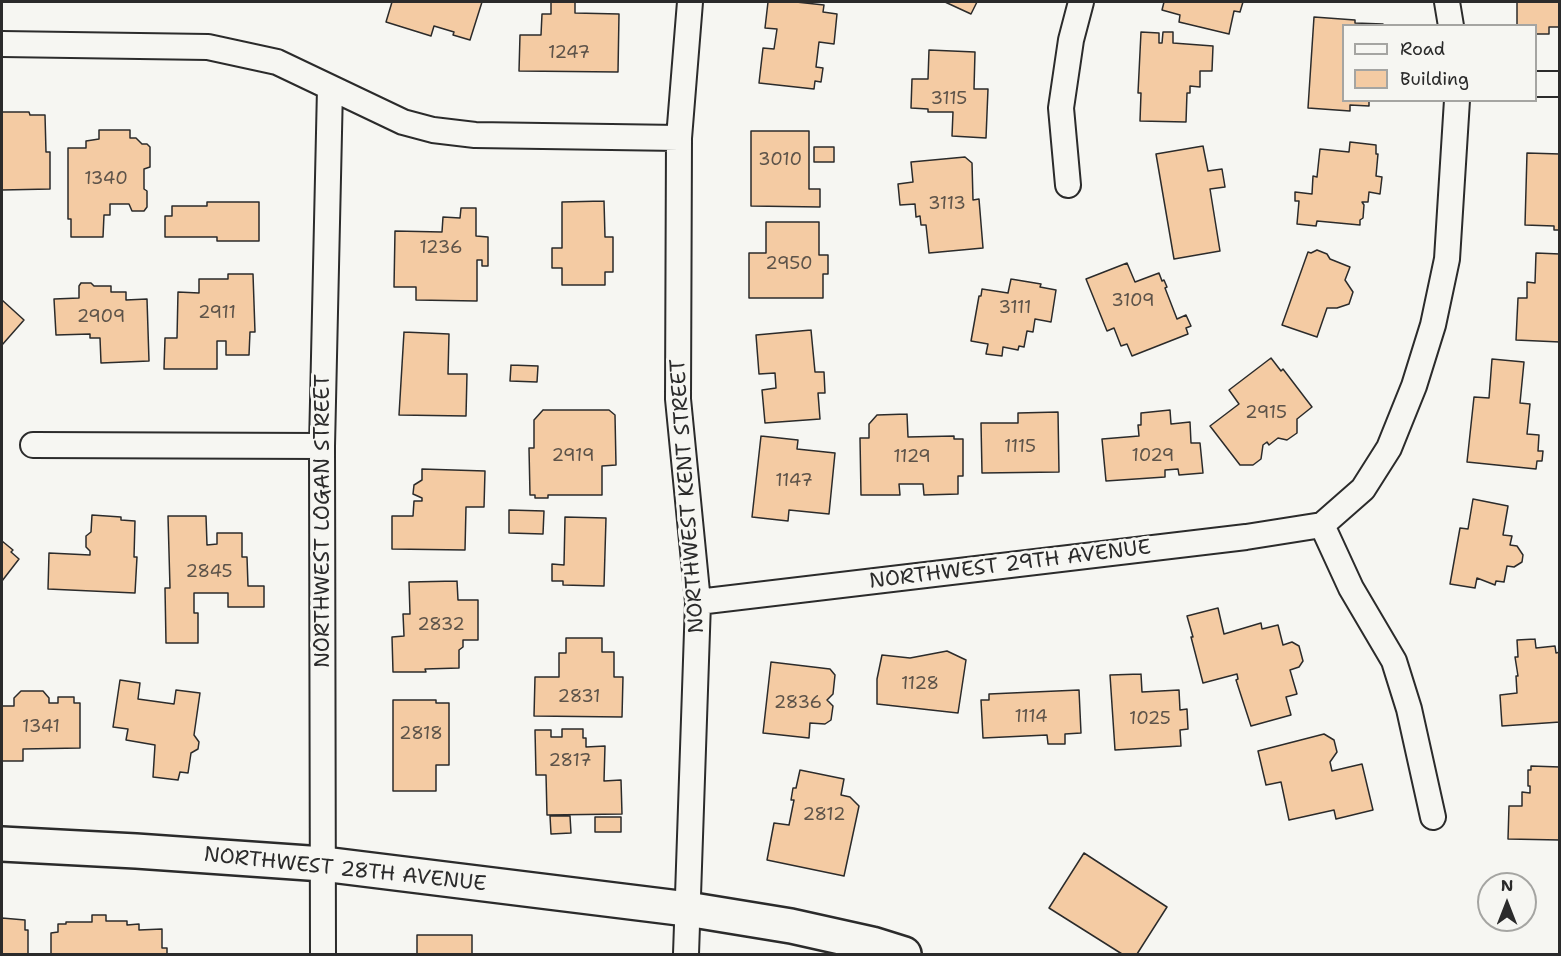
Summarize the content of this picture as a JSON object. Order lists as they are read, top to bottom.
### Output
{
  "streets": {
    "street": [
      "NORTHWEST KENT STREET",
      "NORTHWEST LOGAN STREET",
      "NORTHWEST 29TH AVENUE",
      "NORTHWEST 28TH AVENUE"
    ]
  },
  "crossings": [
    ["NORTHWEST KENT STREET", "NORTHWEST 29TH AVENUE"],
    ["NORTHWEST KENT STREET", "NORTHWEST 28TH AVENUE"],
    ["NORTHWEST LOGAN STREET", "NORTHWEST 28TH AVENUE"]
  ],
  "house_numbers": [
    "1247",
    "3115",
    "3010",
    "1340",
    "3113",
    "1236",
    "2950",
    "3109",
    "3111",
    "2911",
    "2909",
    "2915",
    "1115",
    "2919",
    "1029",
    "1129",
    "1147",
    "2845",
    "2832",
    "1128",
    "2831",
    "2836",
    "1114",
    "1025",
    "1341",
    "2818",
    "2817",
    "2812"
  ],
  "legend": ["Road", "Building"],
  "north": "top"
}
